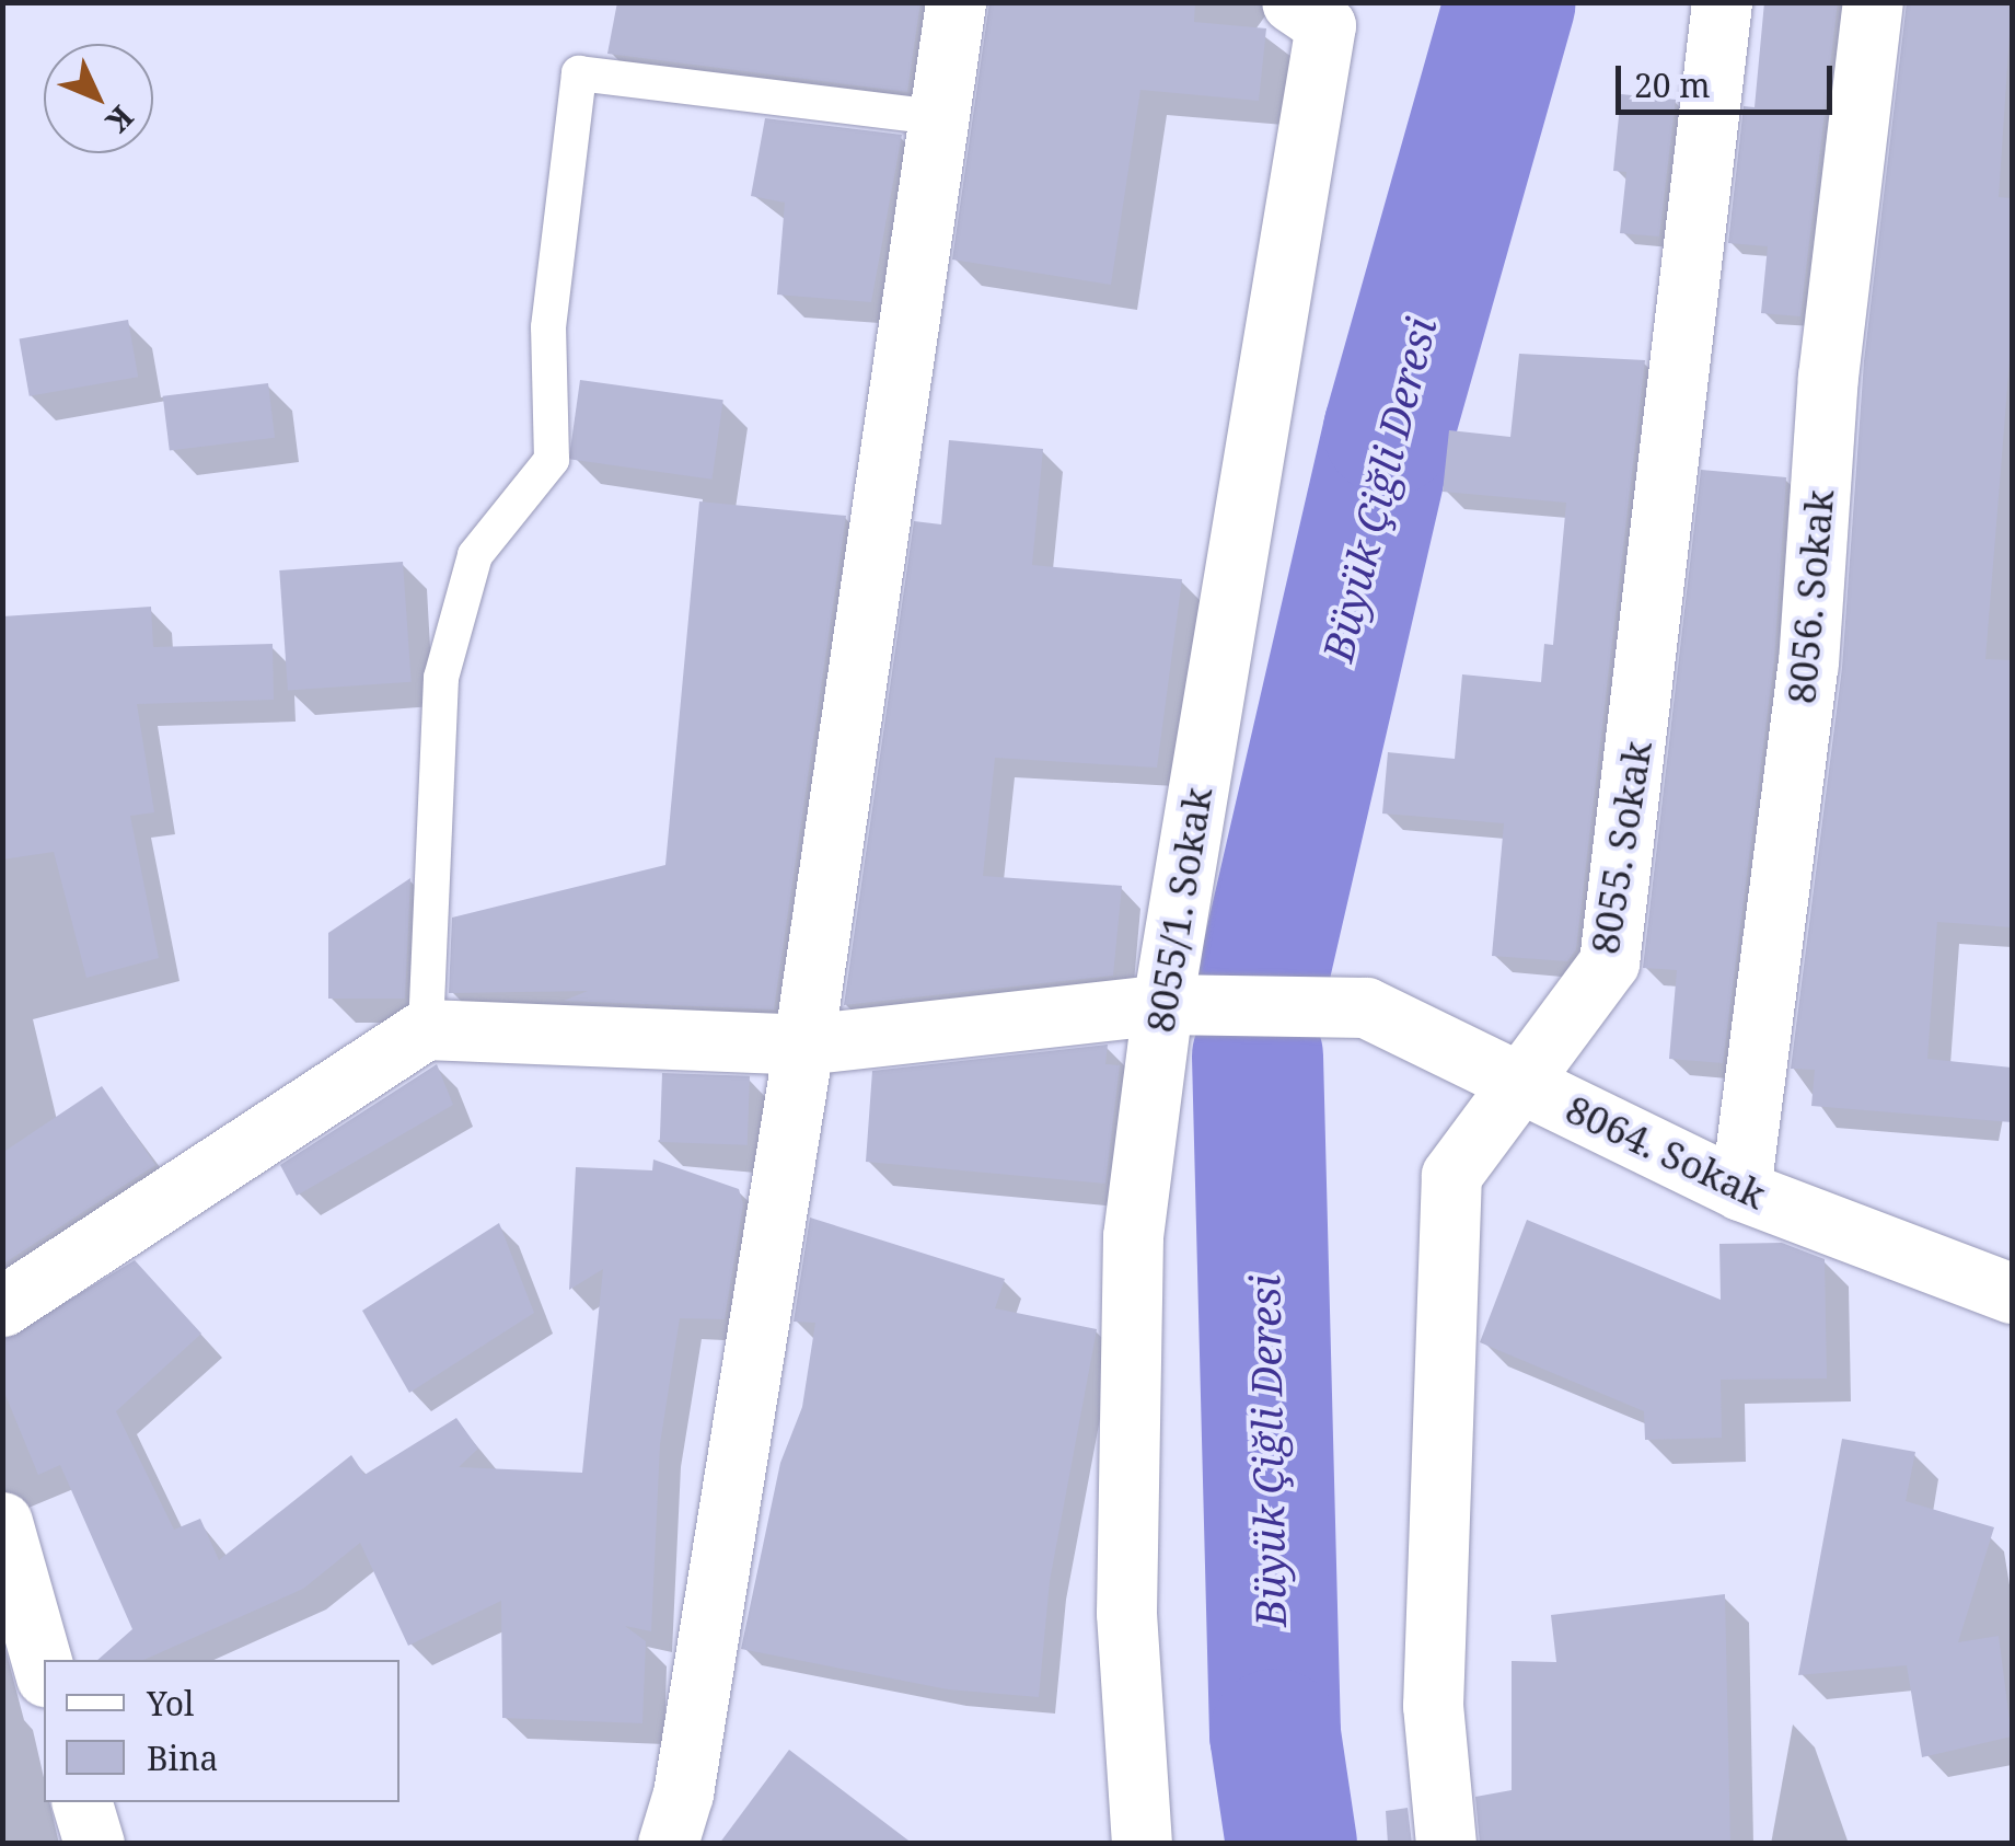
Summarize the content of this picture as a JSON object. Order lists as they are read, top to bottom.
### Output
{
  "streets": {
    "street": [
      "8056. Sokak",
      "8055. Sokak",
      "8055/1. Sokak",
      "8064. Sokak"
    ]
  },
  "crossings": [
    ["8056. Sokak", "8064. Sokak"],
    ["8055. Sokak", "8064. Sokak"],
    ["8055/1. Sokak", "8064. Sokak"]
  ],
  "water": ["Büyük Çiğli Deresi"],
  "legend": ["Yol", "Bina"],
  "scale_bar": "20 m",
  "north": "bottom right"
}
